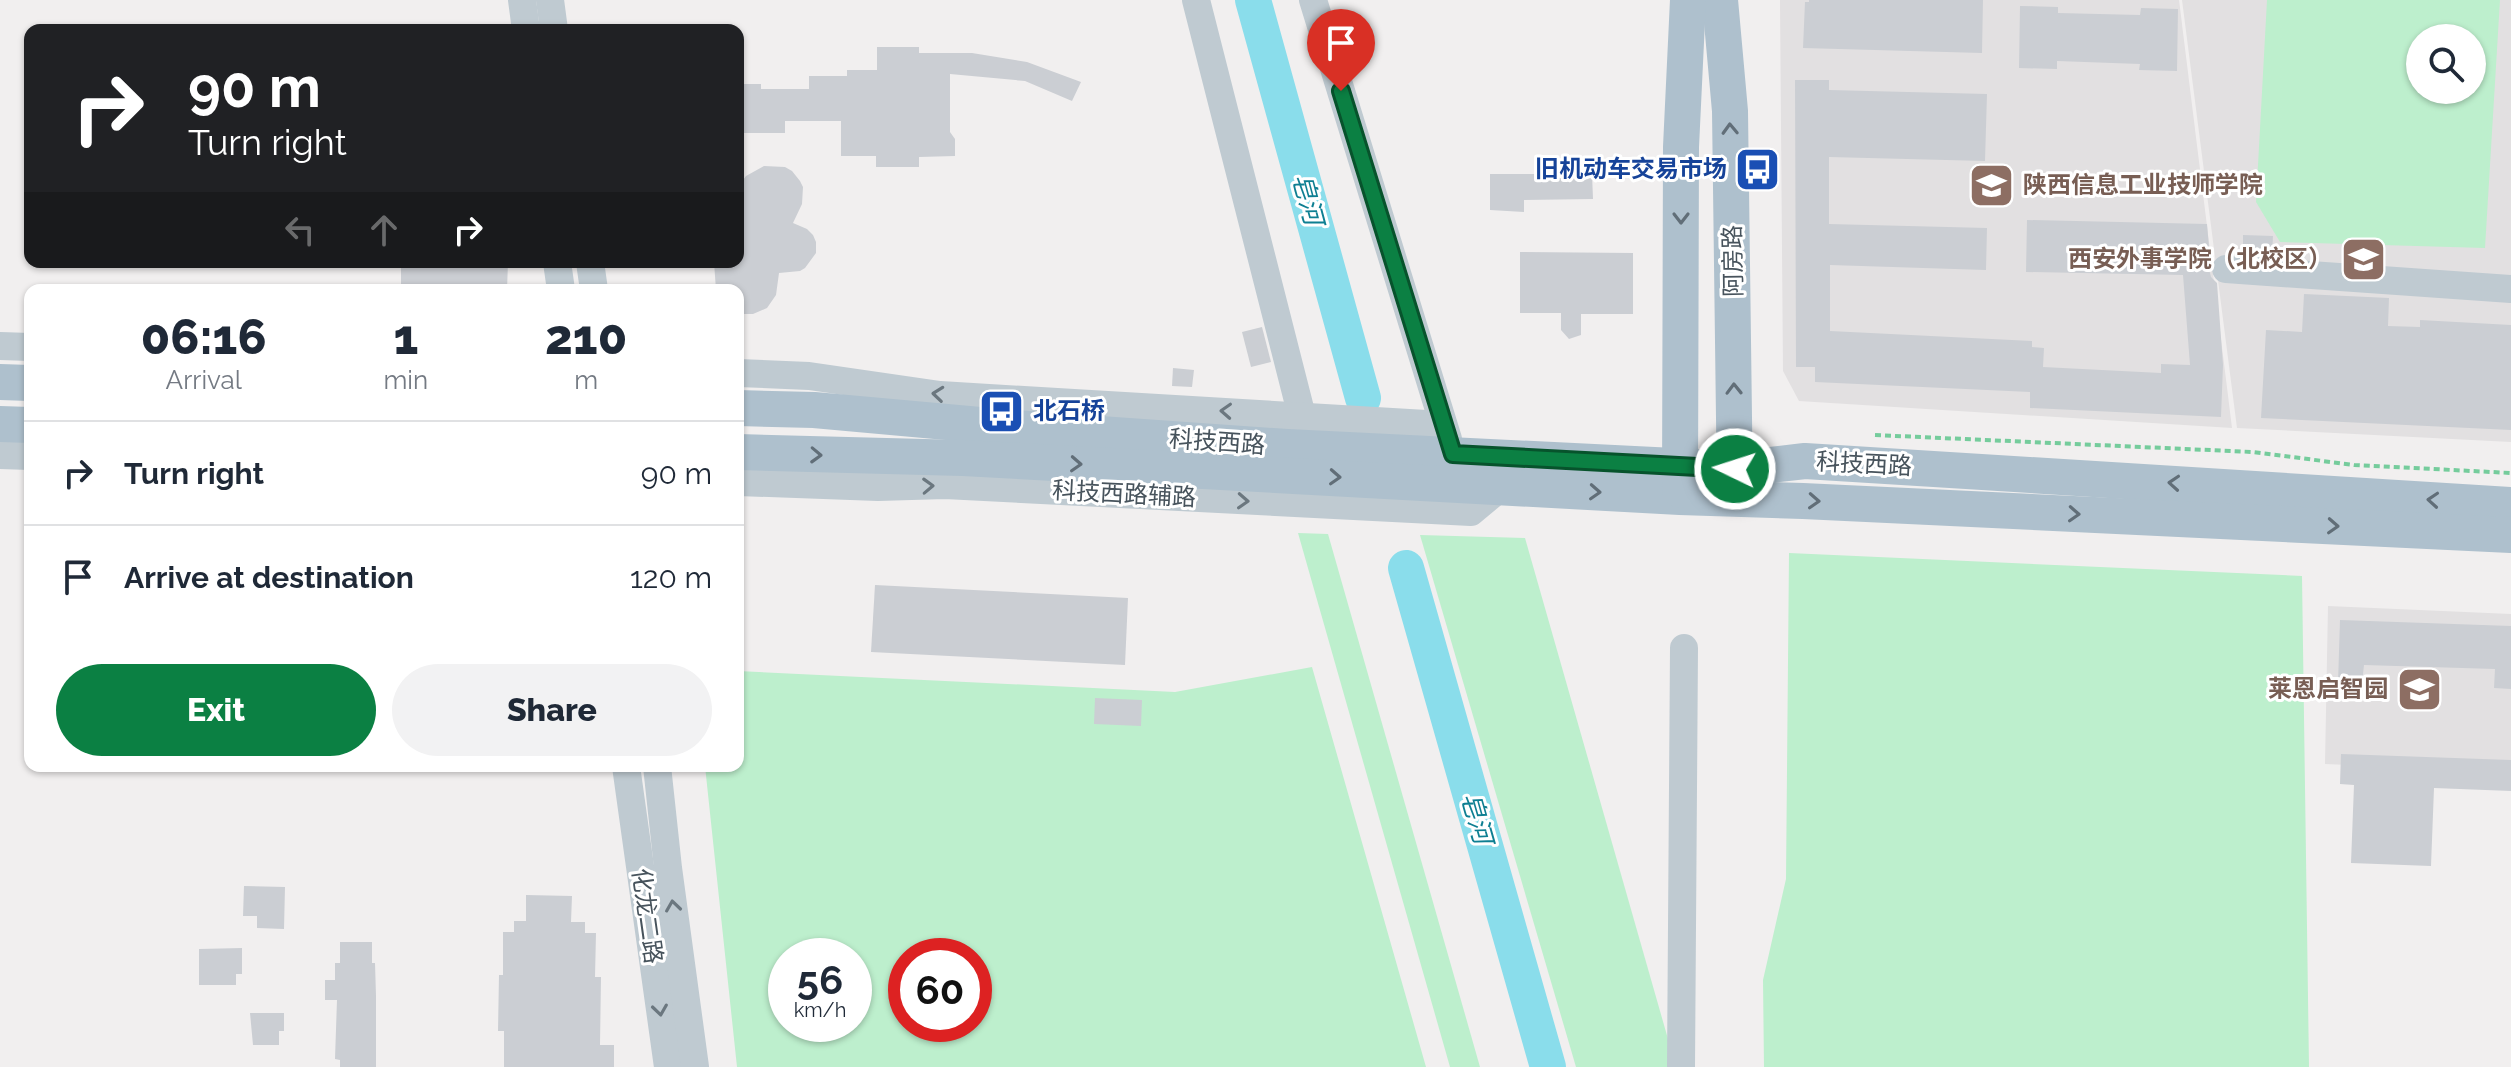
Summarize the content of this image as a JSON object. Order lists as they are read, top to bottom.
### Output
{
  "streets": {
    "main road": ["阿房路", "科技西路"],
    "street": ["科技西路辅路", "化龙二路"]
  },
  "crossings": [
    ["阿房路", "科技西路"],
    ["科技西路", "科技西路辅路"]
  ],
  "water": ["皂河"],
  "places": {
    "bus stop": ["旧机动车交易市场", "北石桥"],
    "school or university": ["陕西信息工业技师学院", "西安外事学院（北校区）", "莱恩启智园"]
  },
  "page": {
    "turn": ["90 m", "Turn right"],
    "eta": [
      "06:16",
      "Arrival",
      "1",
      "min",
      "210",
      "m"
    ],
    "list": [
      {
        "name": "Turn right",
        "value": "90 m"
      },
      {
        "name": "Arrive at destination",
        "value": "120 m"
      }
    ],
    "buttons": ["Exit", "Share"],
    "speed": "56 km/h",
    "limit": "60"
  }
}
